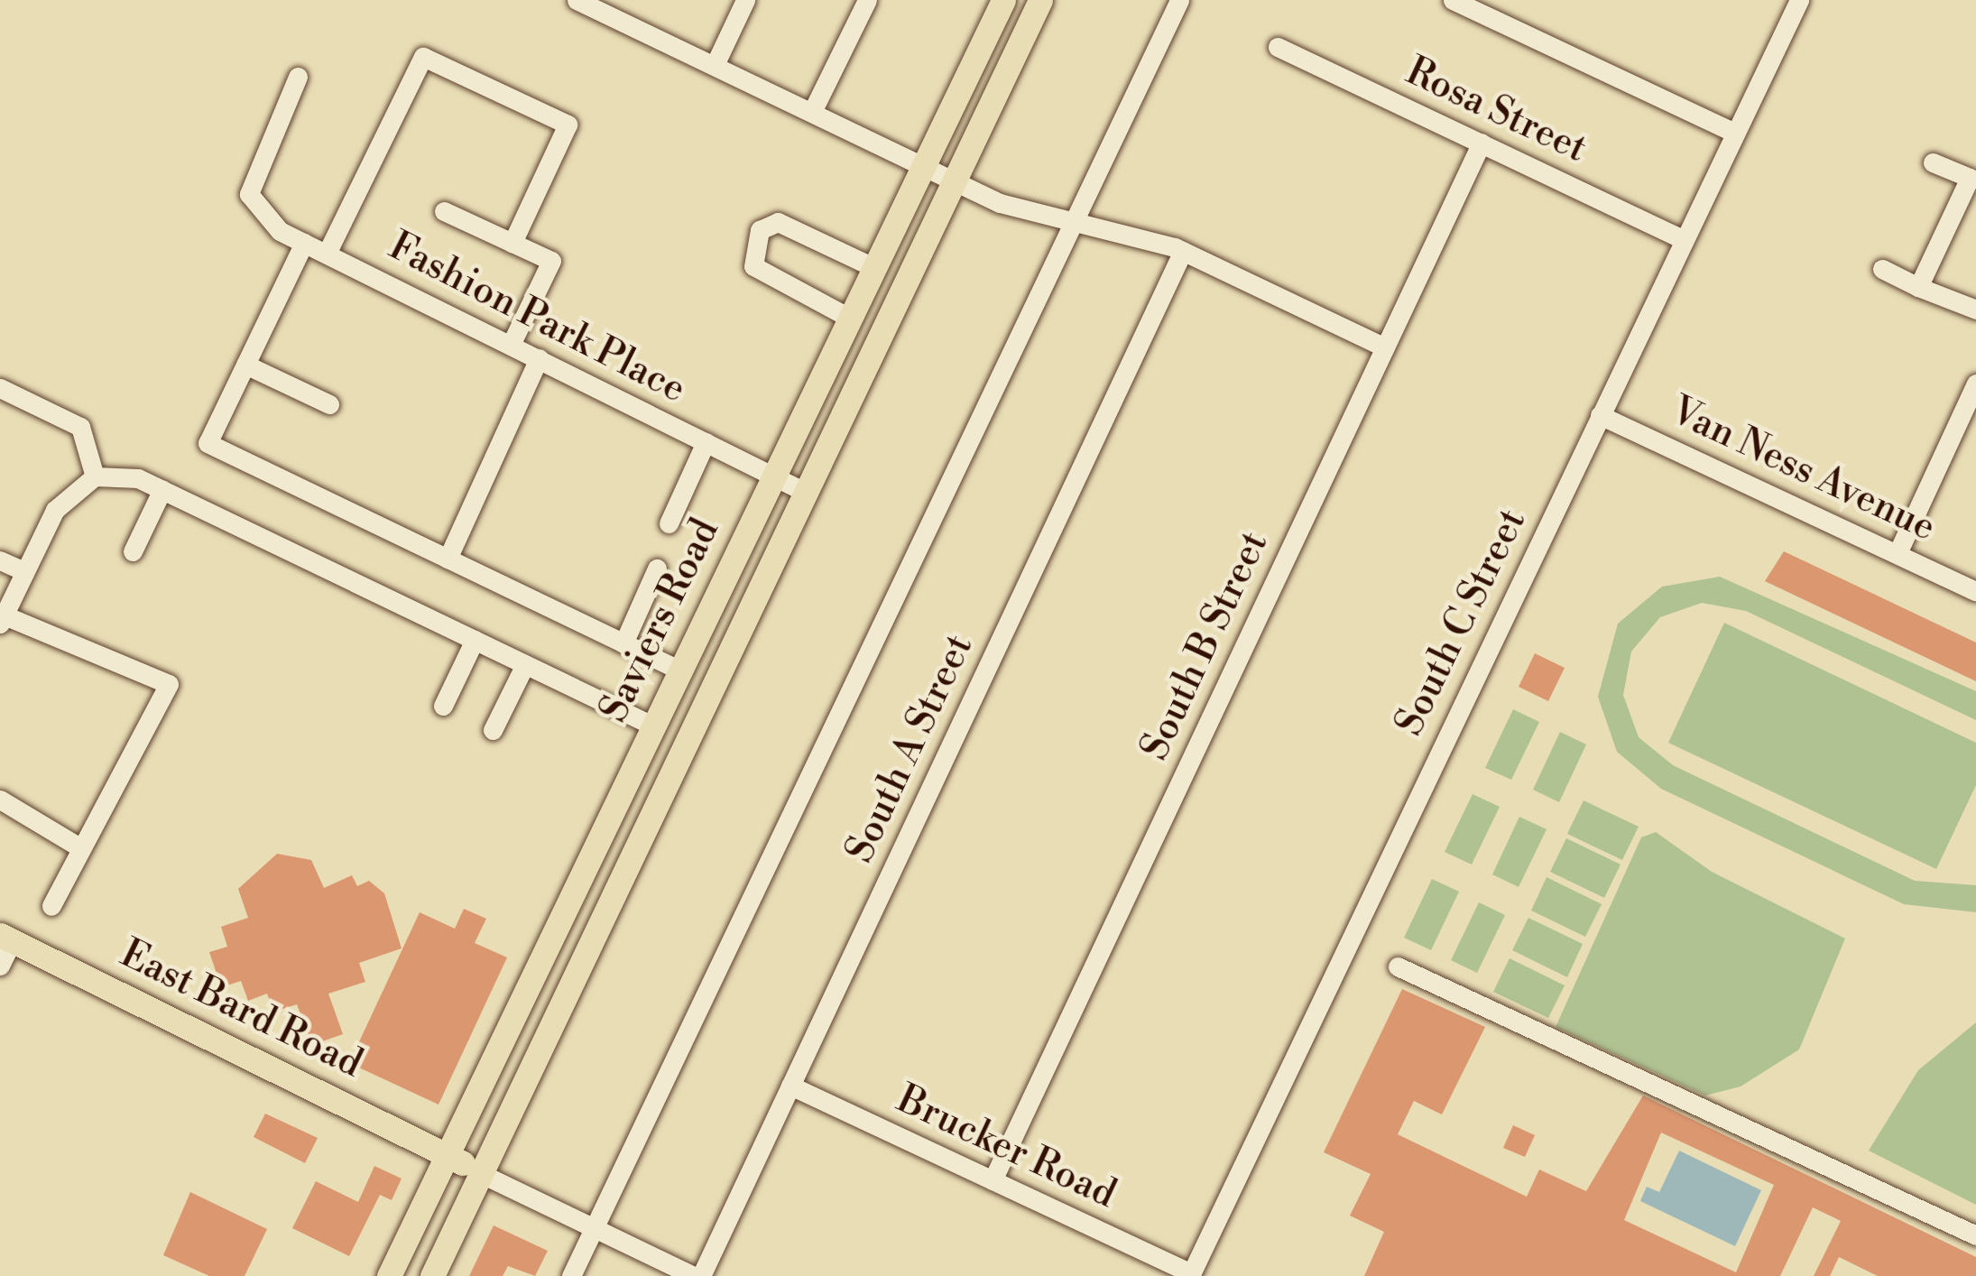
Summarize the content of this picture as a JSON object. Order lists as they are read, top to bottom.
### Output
{
  "streets": {
    "main road": ["Saviers Road", "East Bard Road"],
    "street": [
      "Rosa Street",
      "Fashion Park Place",
      "Van Ness Avenue",
      "South C Street",
      "South B Street",
      "South A Street",
      "Brucker Road"
    ]
  },
  "crossings": [
    ["Rosa Street", "South C Street"],
    ["Rosa Street", "South B Street"],
    ["Fashion Park Place", "Saviers Road"],
    ["Van Ness Avenue", "South C Street"],
    ["Saviers Road", "East Bard Road"],
    ["South C Street", "Brucker Road"],
    ["South B Street", "Brucker Road"],
    ["South A Street", "Brucker Road"]
  ]
}
